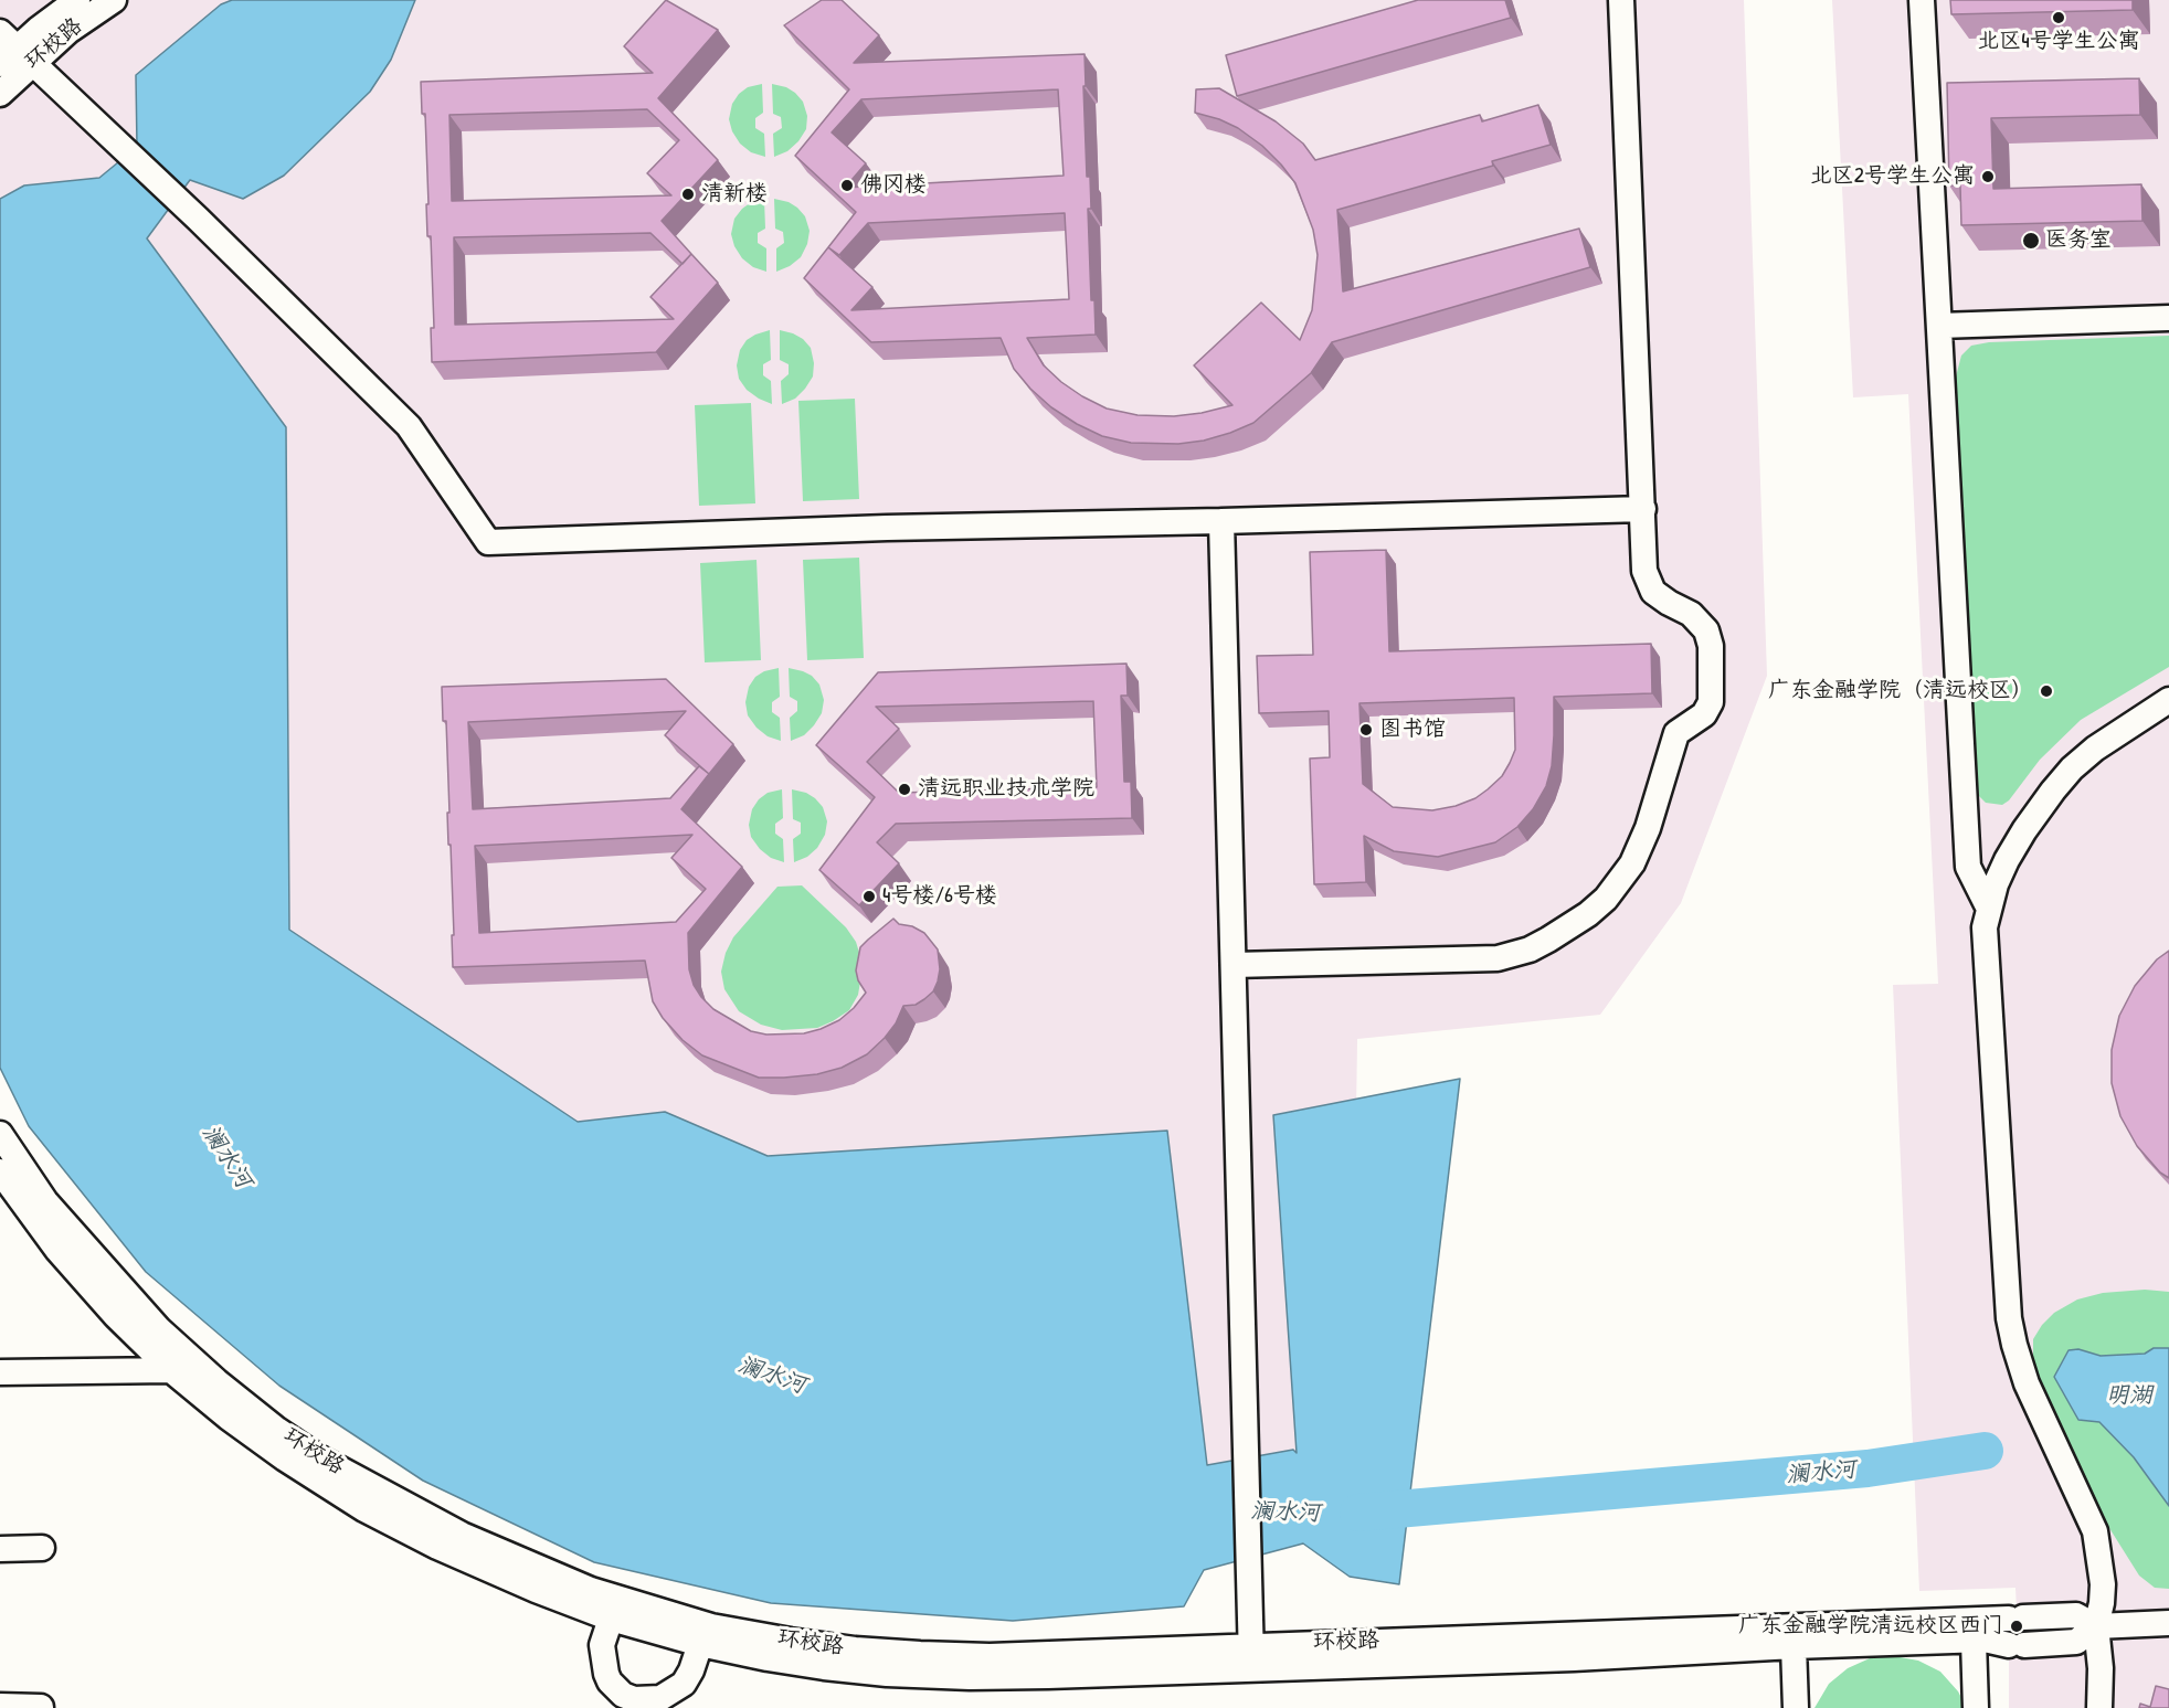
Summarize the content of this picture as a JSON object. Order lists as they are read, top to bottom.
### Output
{
  "streets": {
    "street": ["环校路"]
  },
  "water": ["澜水河", "明湖"],
  "places": [
    "北区4号学生公寓",
    "北区2号学生公寓",
    "佛冈楼",
    "清新楼",
    "医务室",
    "广东金融学院（清远校区）",
    "图书馆",
    "清远职业技术学院",
    "4号楼/6号楼",
    "广东金融学院清远校区西门"
  ]
}
